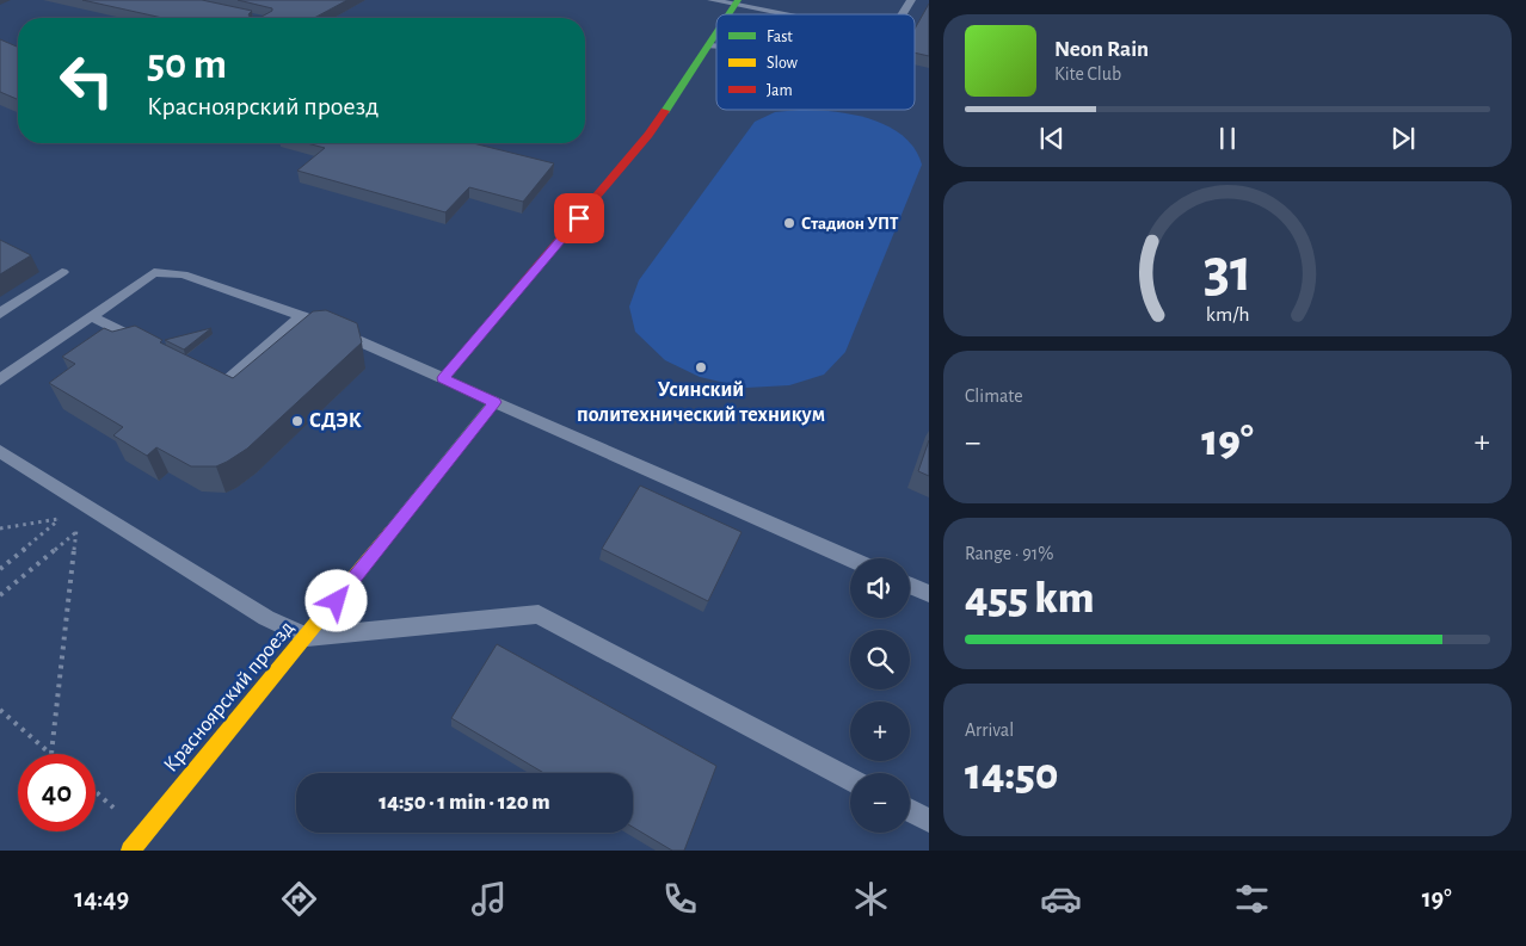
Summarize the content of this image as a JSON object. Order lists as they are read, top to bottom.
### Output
{
  "streets": {
    "street": ["Красноярский проезд"]
  },
  "places": ["Стадион УПТ", "Усинский политехнический техникум", "СДЭК"],
  "legend": ["Fast", "Slow", "Jam"],
  "page": {
    "turn": ["50 m", "Красноярский проезд"],
    "song": ["Neon Rain", "Kite Club"],
    "tile": [
      "Climate",
      ["Range · 91%", "455 km"],
      ["Arrival", "14:50"]
    ],
    "heat": ["−", "19°", "+"],
    "map_buttons": ["+", "−"],
    "limit": "40",
    "trip": "14:50 · 1 min · 120 m",
    "tabs": ["14:49", "19°"],
    "gauge": ["31", "km/h"]
  }
}
